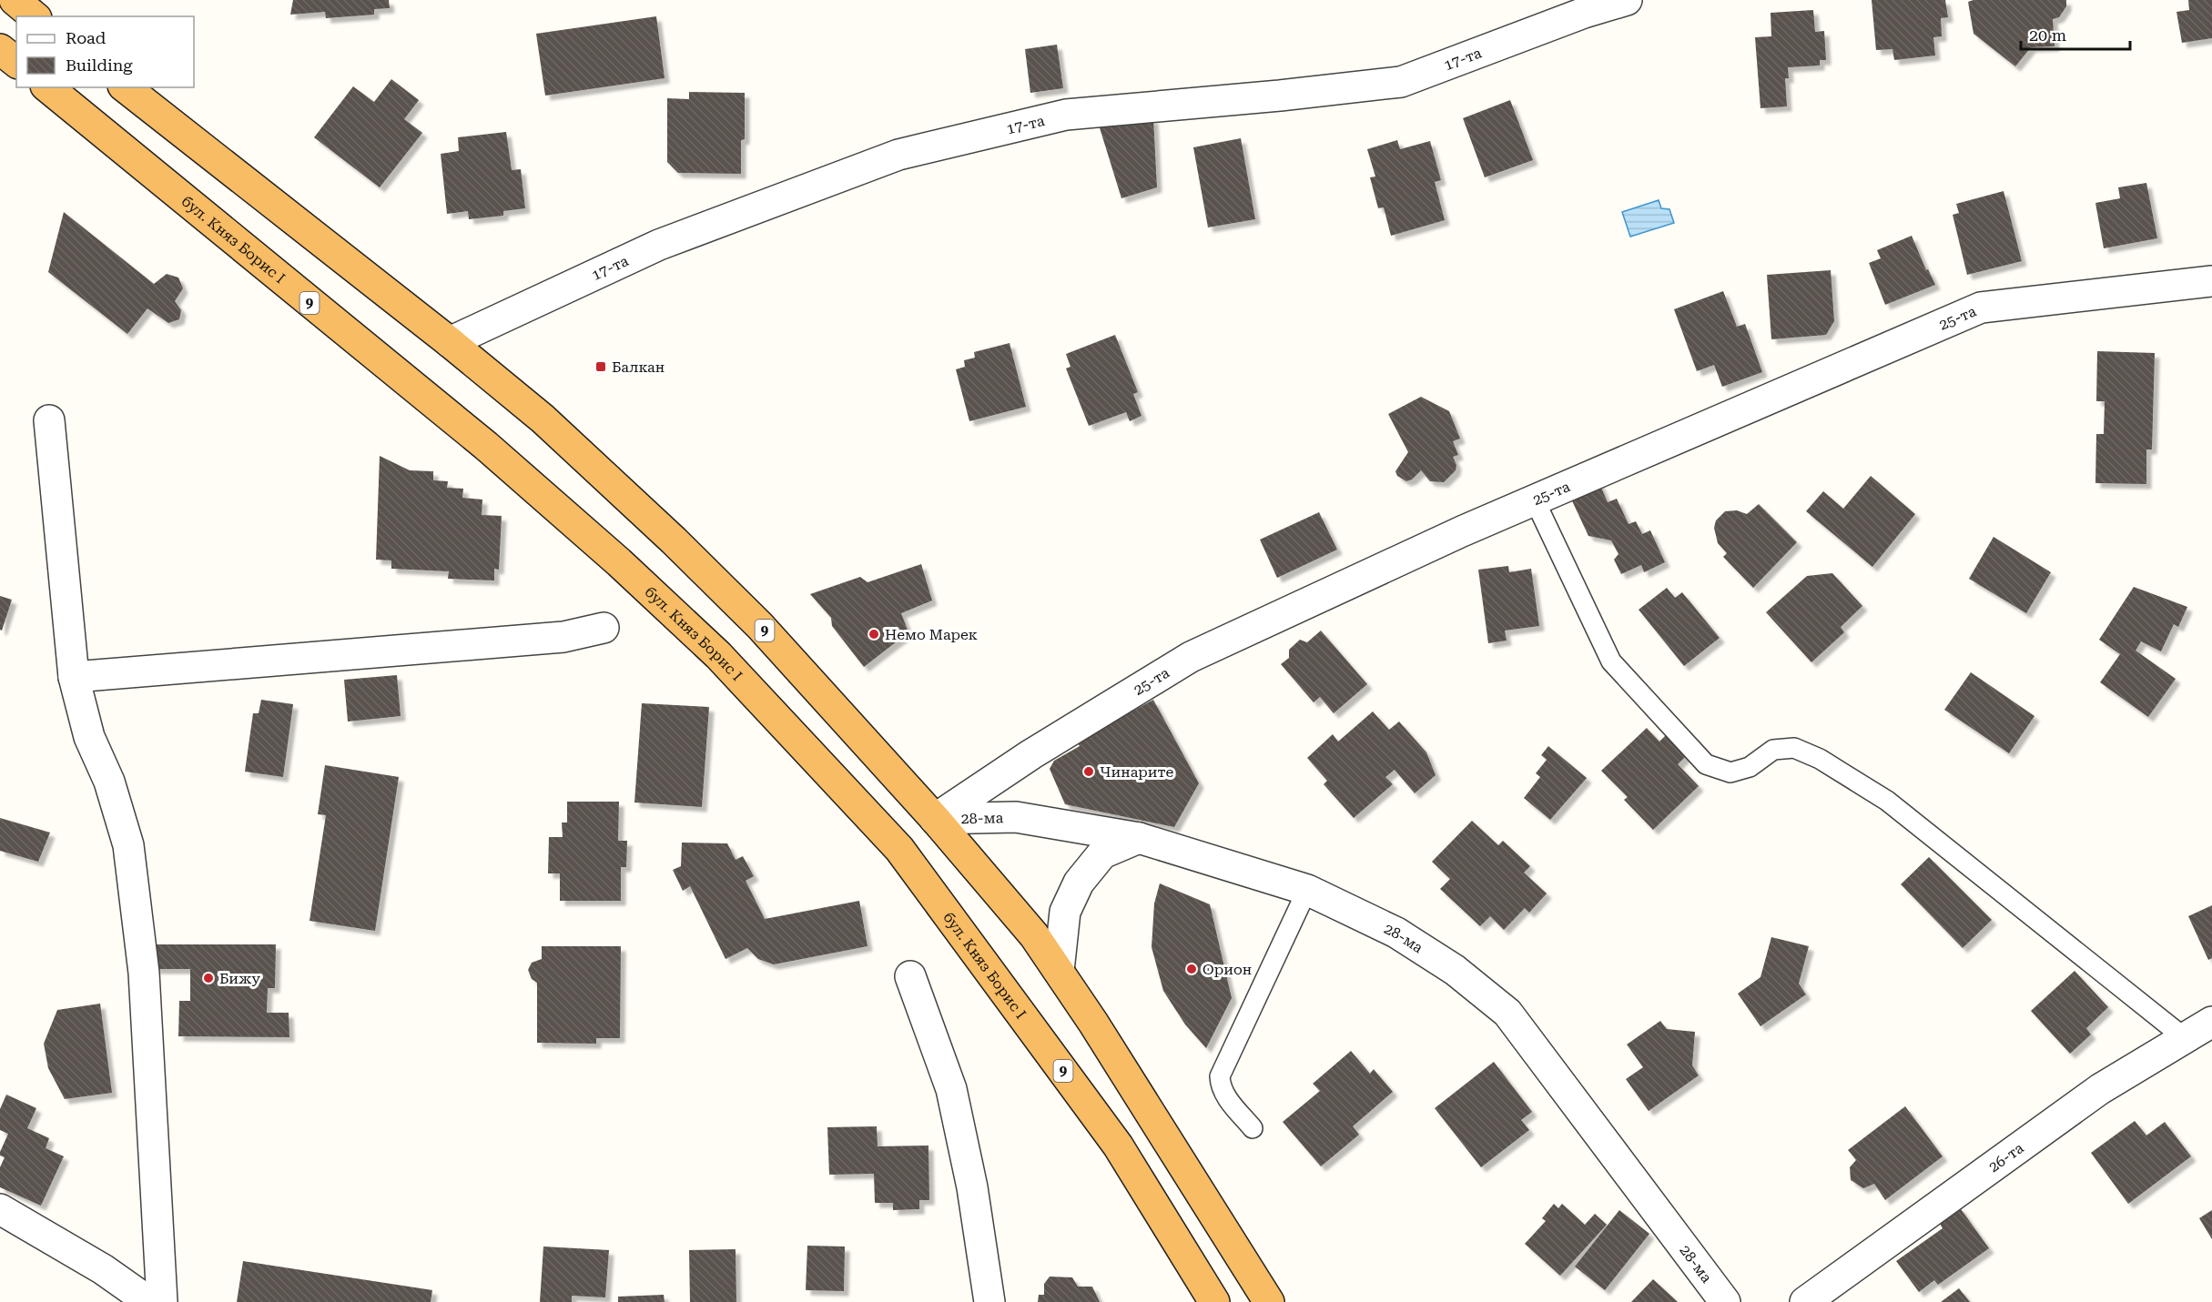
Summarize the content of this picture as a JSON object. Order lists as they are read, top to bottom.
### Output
{
  "streets": {
    "highway": ["бул. Княз Борис I", "9"],
    "street": [
      "17-та",
      "25-та",
      "28-ма",
      "26-та"
    ]
  },
  "crossings": [
    ["17-та", "9"],
    ["9", "25-та"],
    ["9", "28-ма"],
    ["25-та", "28-ма"]
  ],
  "places": {
    "transit": ["Балкан"],
    "other": [
      "Немо Марек",
      "Чинарите",
      "Орион",
      "Бижу"
    ]
  },
  "legend": ["Road", "Building"],
  "scale_bar": "20 m"
}
